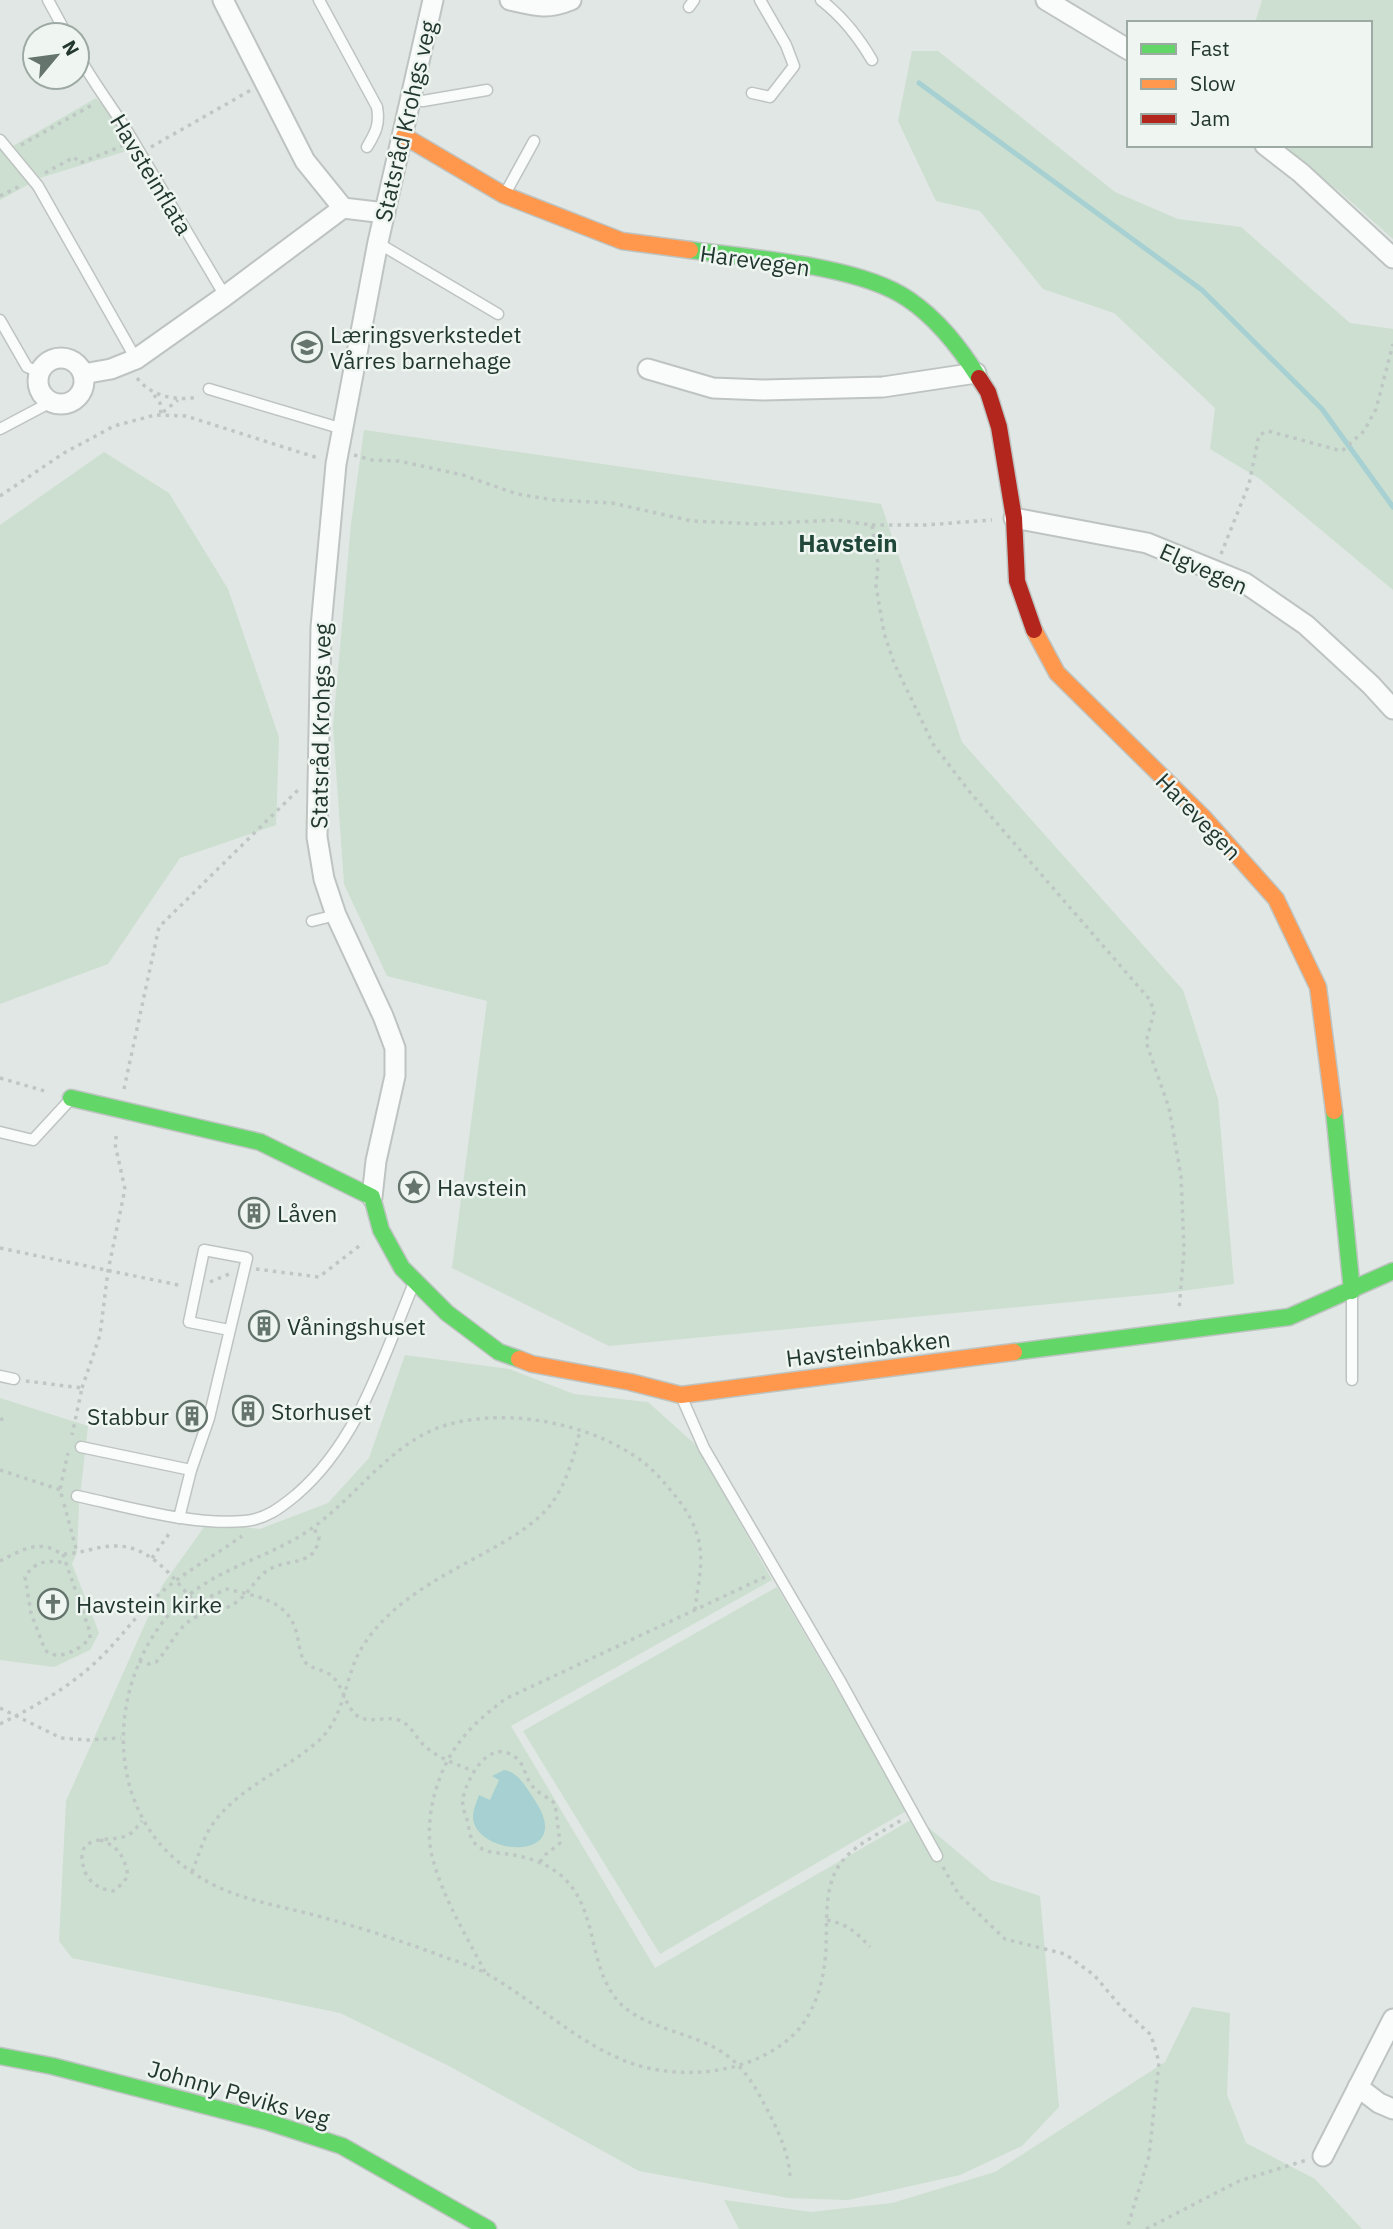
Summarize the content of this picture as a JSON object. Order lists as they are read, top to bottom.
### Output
{
  "streets": {
    "street": [
      "Statsråd Krohgs veg",
      "Harevegen",
      "Elgvegen",
      "Havsteinbakken",
      "Johnny Peviks veg"
    ],
    "lane": ["Havsteinflata"]
  },
  "crossings": [
    ["Statsråd Krohgs veg", "Harevegen"],
    ["Statsråd Krohgs veg", "Havsteinbakken"],
    ["Harevegen", "Elgvegen"],
    ["Harevegen", "Havsteinbakken"]
  ],
  "districts": ["Havstein"],
  "places": {
    "school or university": ["Læringsverkstedet Vårres barnehage"],
    "place": ["Havstein"],
    "building": [
      "Låven",
      "Våningshuset",
      "Storhuset",
      "Stabbur"
    ],
    "church": ["Havstein kirke"]
  },
  "legend": ["Fast", "Slow", "Jam"],
  "north": "top right"
}
